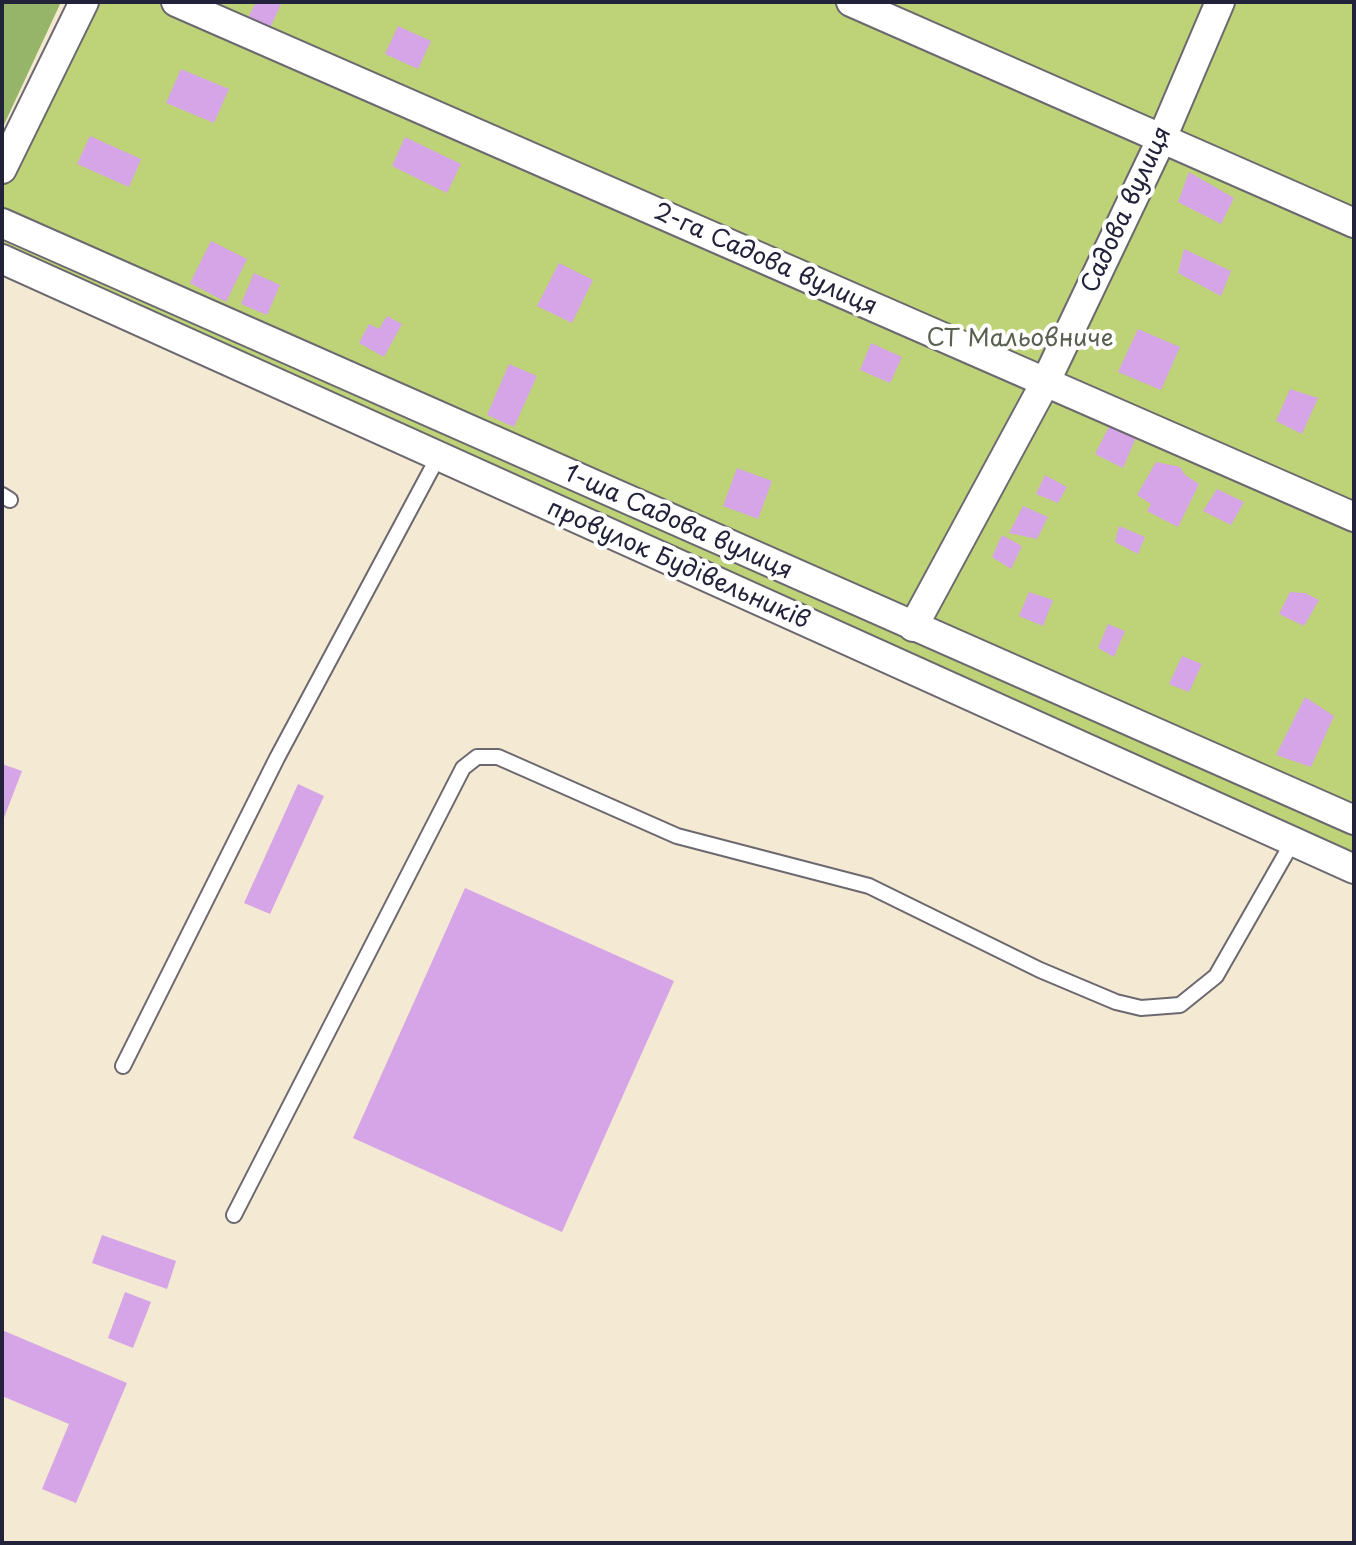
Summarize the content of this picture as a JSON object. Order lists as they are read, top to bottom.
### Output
{
  "streets": {
    "street": [
      "Садова вулиця",
      "2-га Садова вулиця",
      "1-ша Садова вулиця",
      "провулок Будівельників"
    ]
  },
  "crossings": [
    ["Садова вулиця", "2-га Садова вулиця"],
    ["Садова вулиця", "1-ша Садова вулиця"]
  ],
  "parks": ["СТ Мальовниче"]
}
